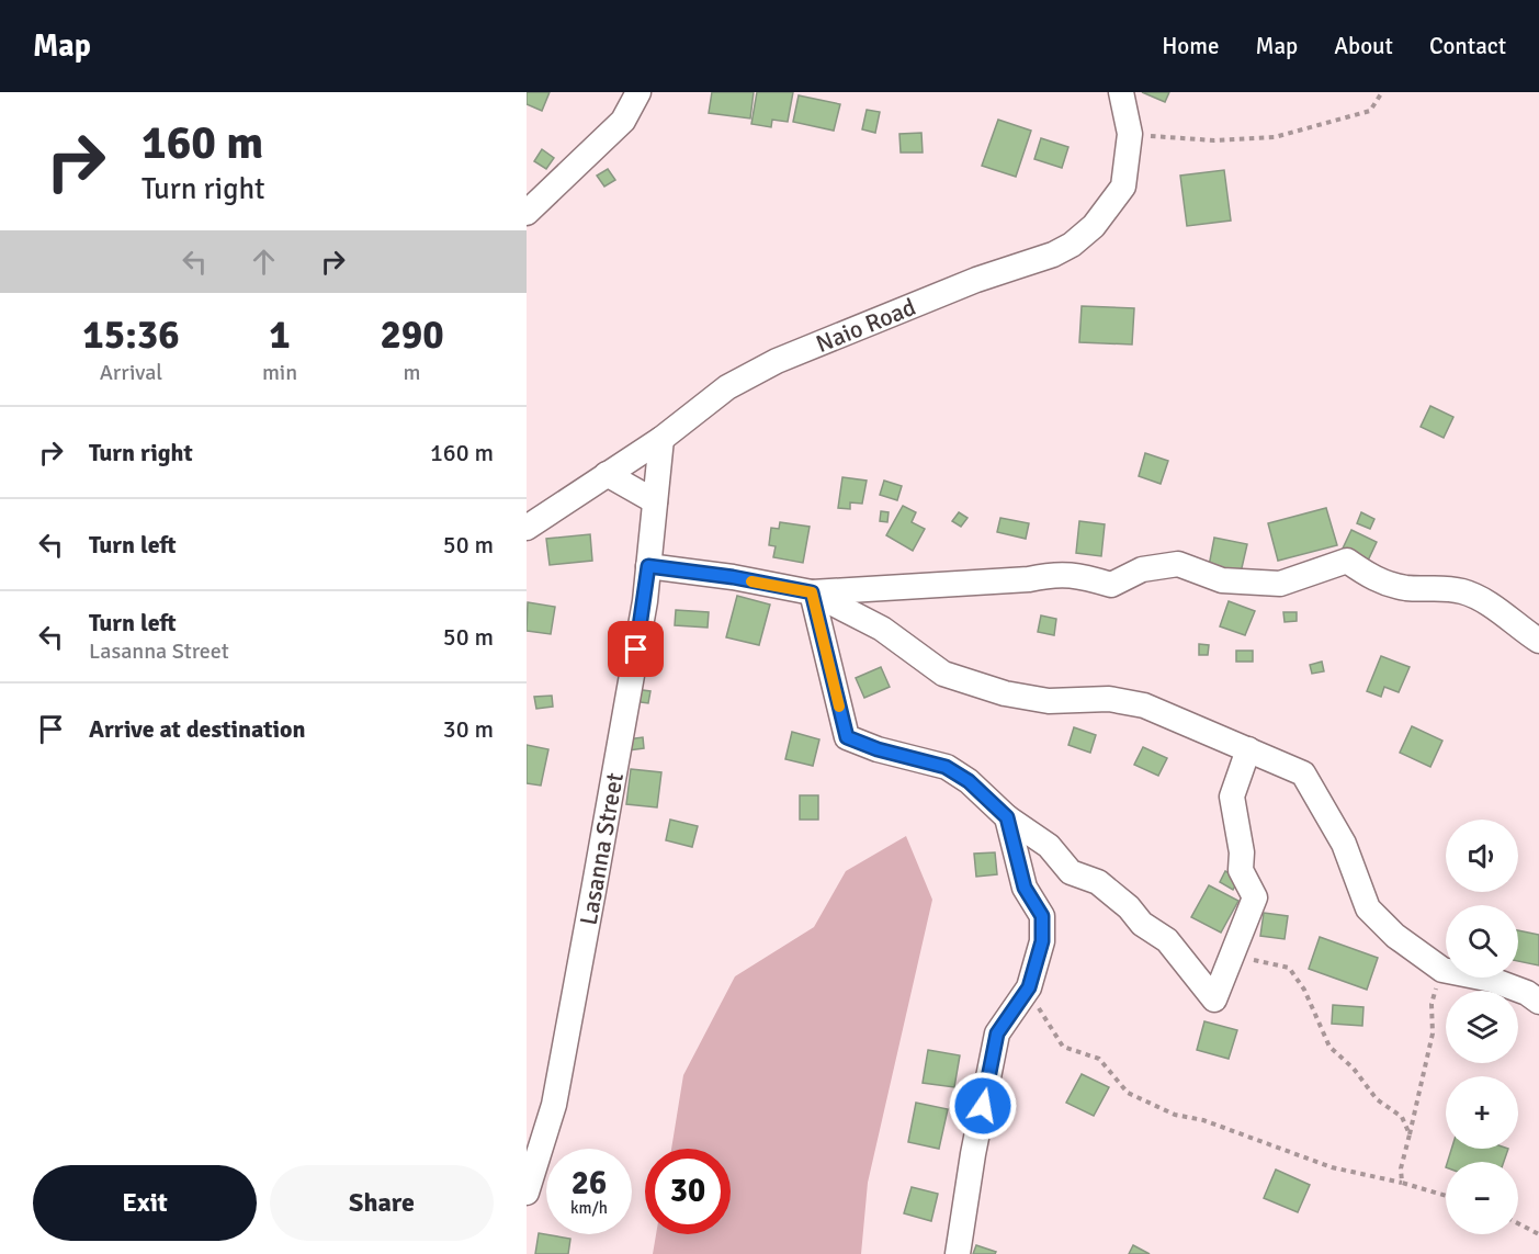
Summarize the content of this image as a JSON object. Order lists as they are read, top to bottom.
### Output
{
  "streets": {
    "street": ["Naio Road", "Lasanna Street"]
  },
  "crossings": [
    ["Naio Road", "Lasanna Street"]
  ],
  "page": {
    "header": "Map",
    "nav": [
      "Home",
      "Map",
      "About",
      "Contact"
    ],
    "turn": ["160 m", "Turn right"],
    "eta": [
      "15:36",
      "Arrival",
      "1",
      "min",
      "290",
      "m"
    ],
    "list": [
      {
        "name": "Turn right",
        "value": "160 m"
      },
      {
        "name": "Turn left",
        "value": "50 m"
      },
      {
        "name": "Turn left",
        "note": "Lasanna Street",
        "value": "50 m"
      },
      {
        "name": "Arrive at destination",
        "value": "30 m"
      }
    ],
    "map_buttons": ["+", "−"],
    "speed": "26 km/h",
    "limit": "30",
    "buttons": ["Exit", "Share"]
  }
}
